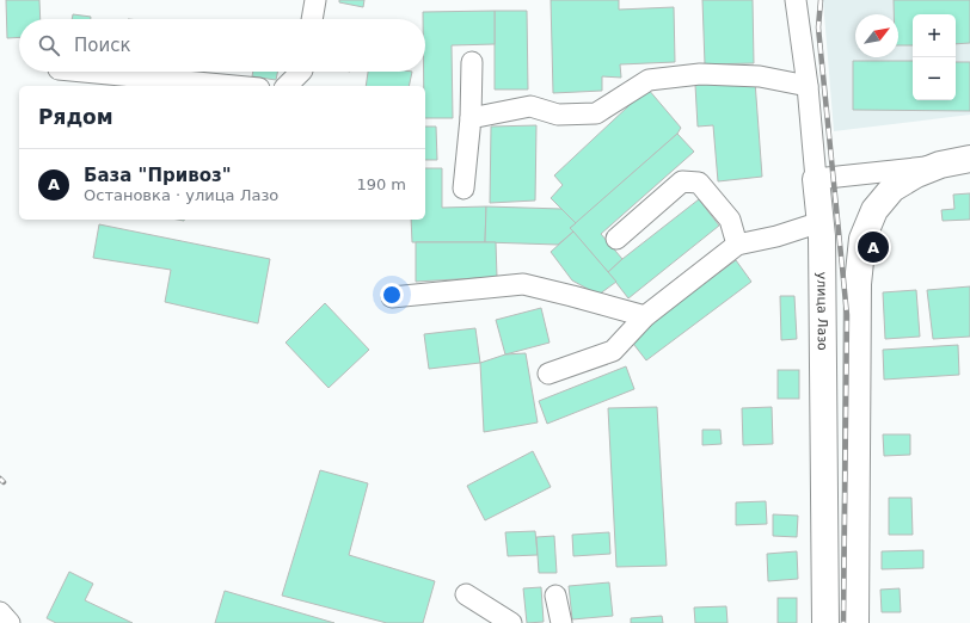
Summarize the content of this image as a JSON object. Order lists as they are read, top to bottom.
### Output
{
  "streets": {
    "main road": ["улица Лазо"]
  },
  "north": "top right",
  "page": {
    "map_buttons": ["+", "−"],
    "search": "Поиск",
    "heading": "Рядом",
    "list": [
      {
        "mark": "A",
        "name": "База \"Привоз\"",
        "note": "Остановка · улица Лазо",
        "value": "190 m"
      }
    ],
    "pins": "A"
  }
}
